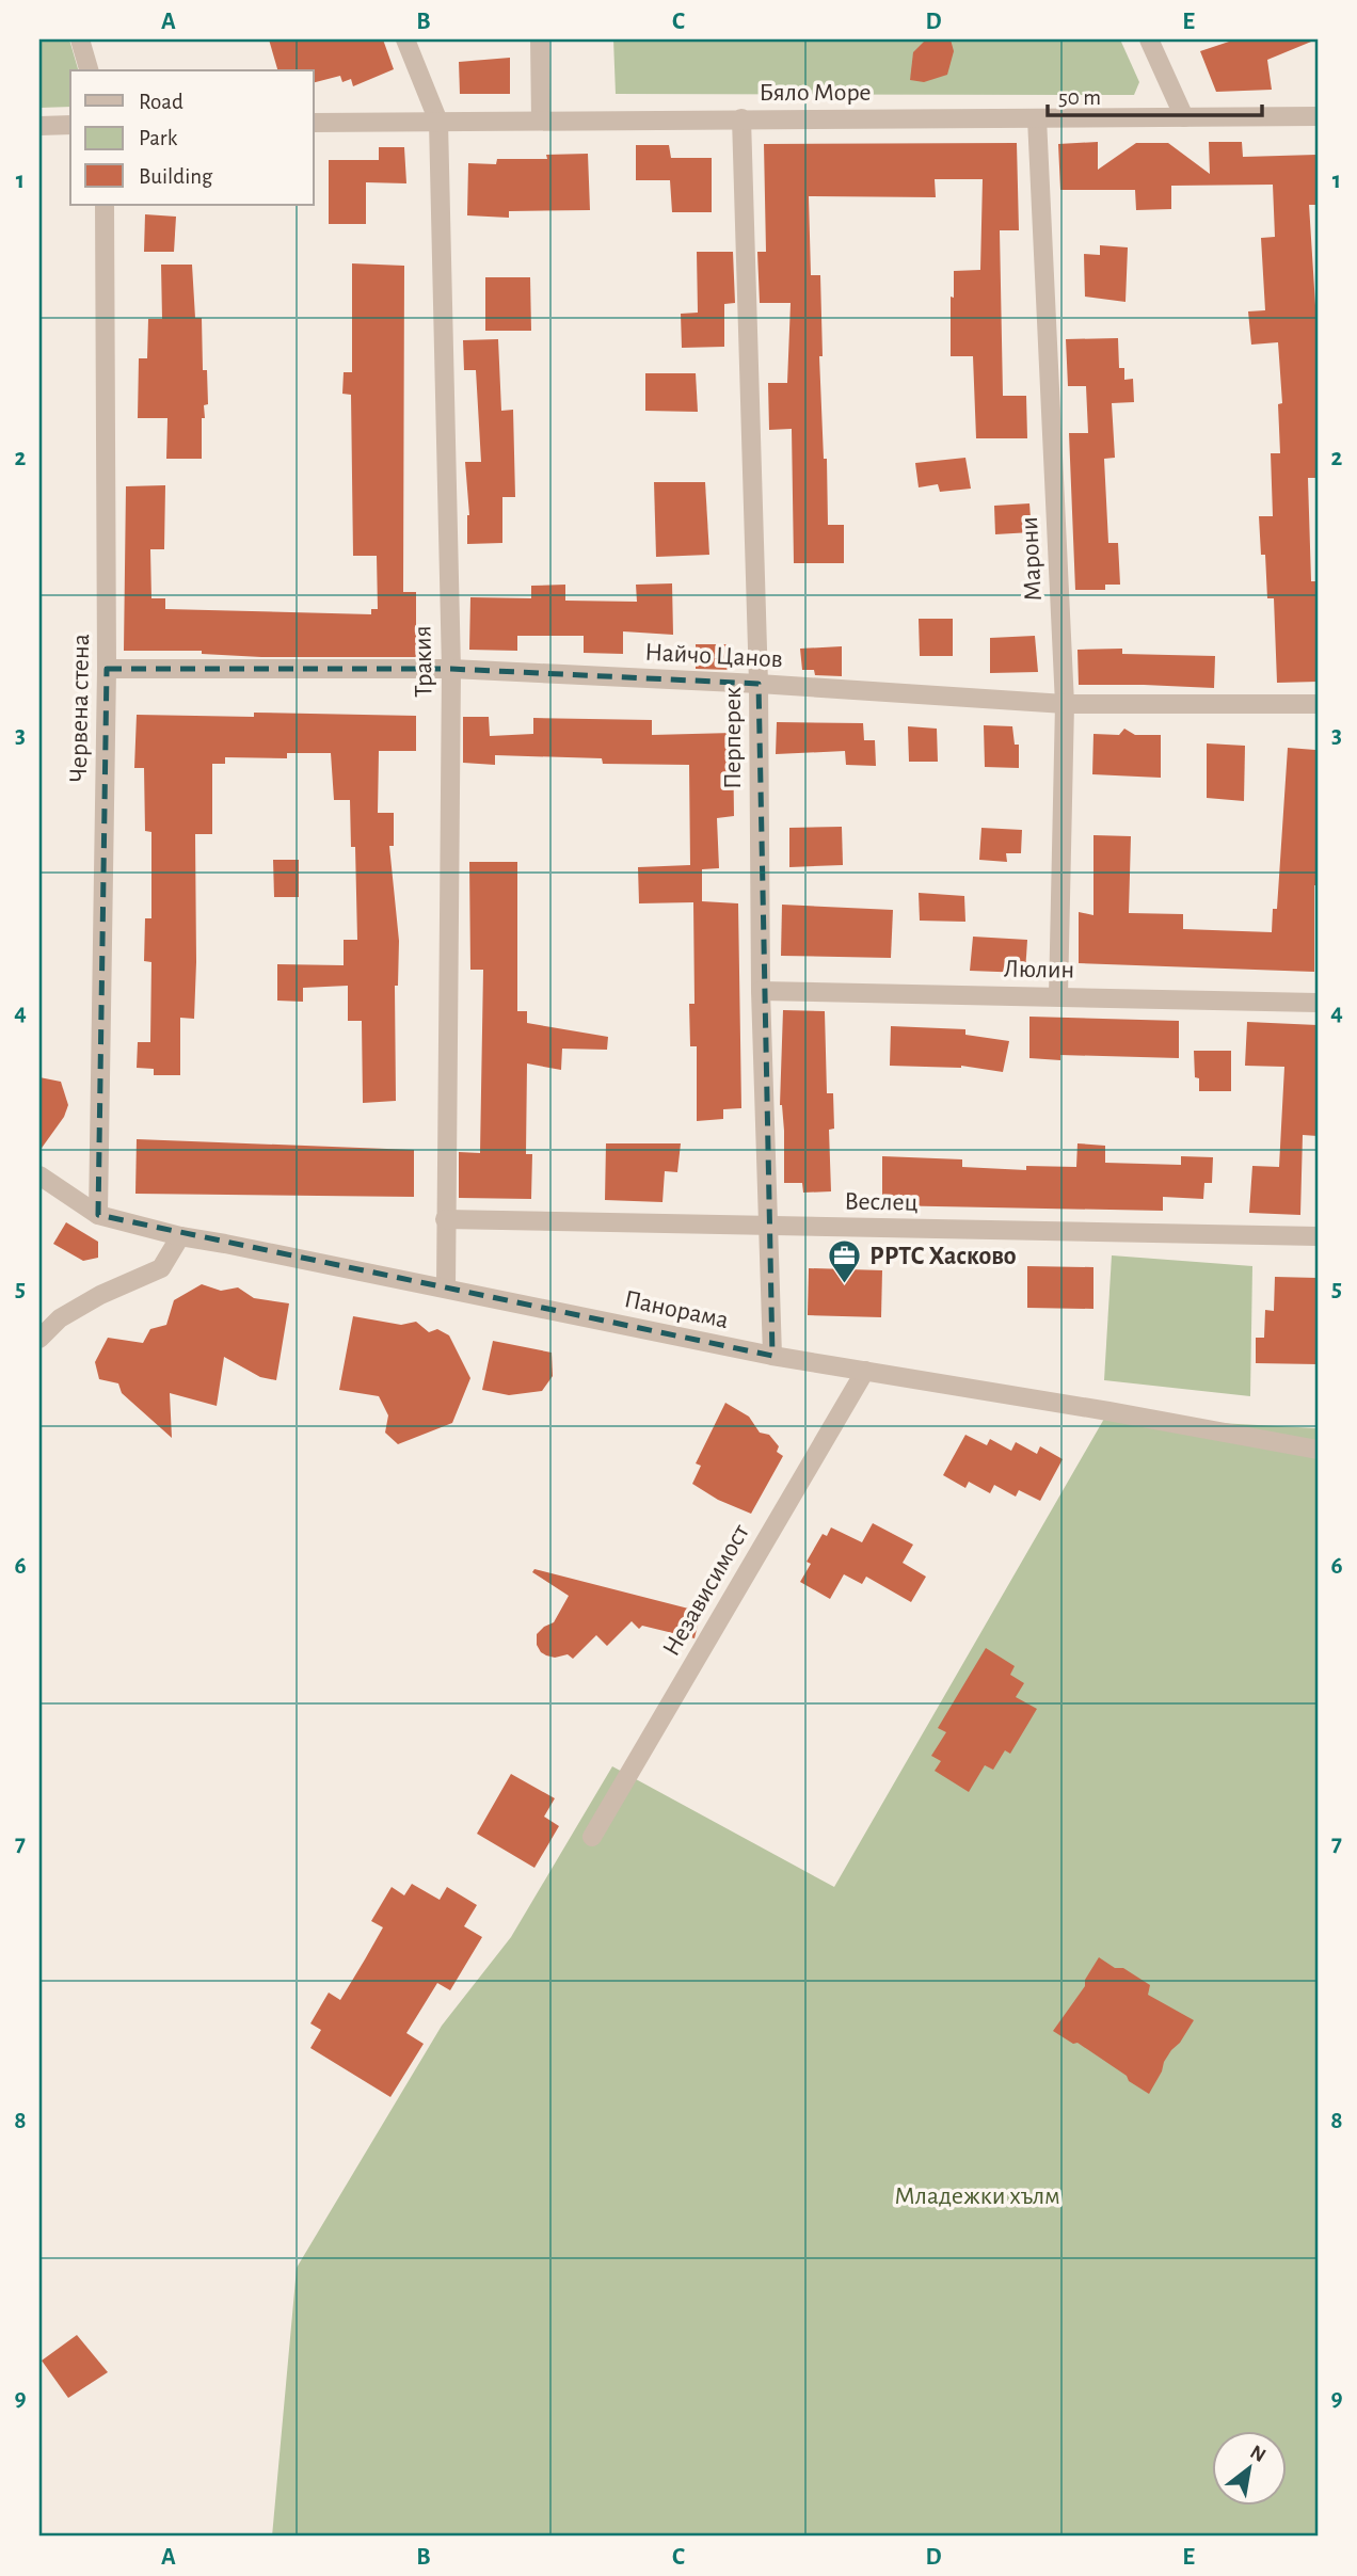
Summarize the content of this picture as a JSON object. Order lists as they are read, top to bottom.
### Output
{
  "streets": {
    "street": [
      "Бяло Море",
      "Марони",
      "Найчо Цанов",
      "Тракия",
      "Червена стена",
      "Перперек",
      "Люлин",
      "Веслец",
      "Панорама",
      "Независимост"
    ]
  },
  "crossings": [
    ["Бяло Море", "Марони"],
    ["Бяло Море", "Тракия"],
    ["Бяло Море", "Перперек"],
    ["Марони", "Найчо Цанов"],
    ["Марони", "Люлин"],
    ["Найчо Цанов", "Тракия"],
    ["Найчо Цанов", "Червена стена"],
    ["Найчо Цанов", "Перперек"],
    ["Тракия", "Веслец"],
    ["Тракия", "Панорама"],
    ["Червена стена", "Панорама"],
    ["Перперек", "Люлин"],
    ["Перперек", "Веслец"],
    ["Перперек", "Панорама"],
    ["Панорама", "Независимост"]
  ],
  "parks": ["Младежки хълм"],
  "places": {
    "office": ["РРТС Хасково"]
  },
  "legend": ["Road", "Park", "Building"],
  "scale_bar": "50 m",
  "north": "top right",
  "grid": {
    "columns": [
      "A",
      "B",
      "C",
      "D",
      "E"
    ],
    "rows": [
      "1",
      "2",
      "3",
      "4",
      "5",
      "6",
      "7",
      "8",
      "9"
    ]
  }
}
